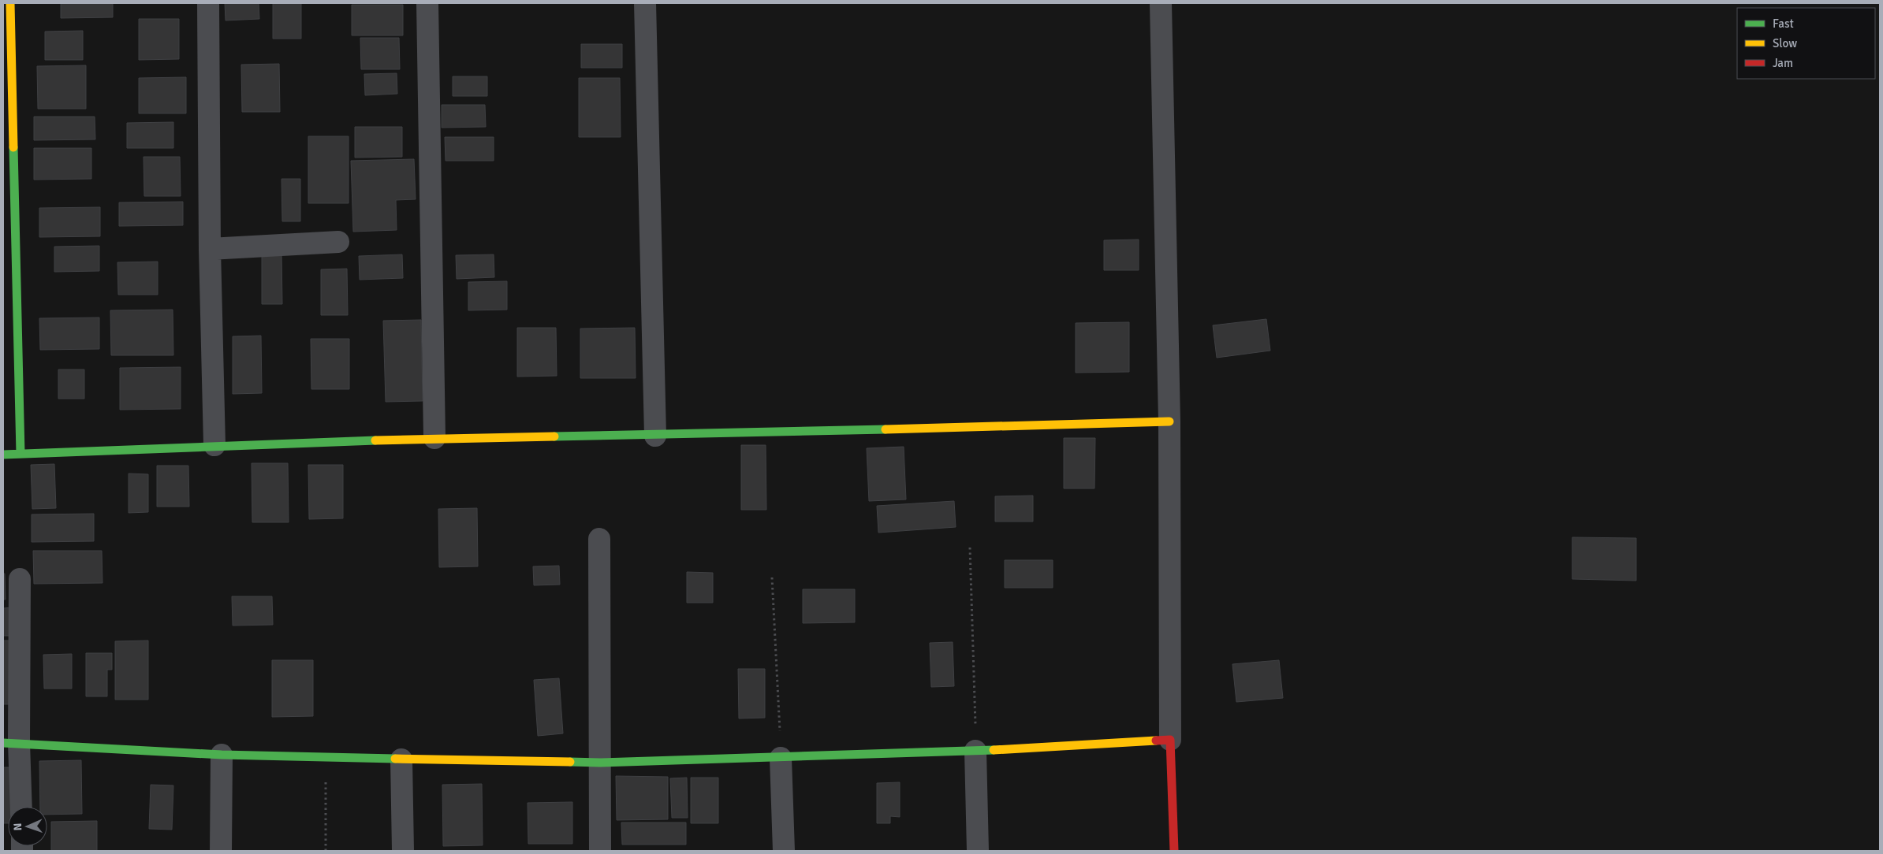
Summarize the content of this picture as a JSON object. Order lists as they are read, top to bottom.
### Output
{
  "legend": ["Fast", "Slow", "Jam"],
  "north": "left"
}
